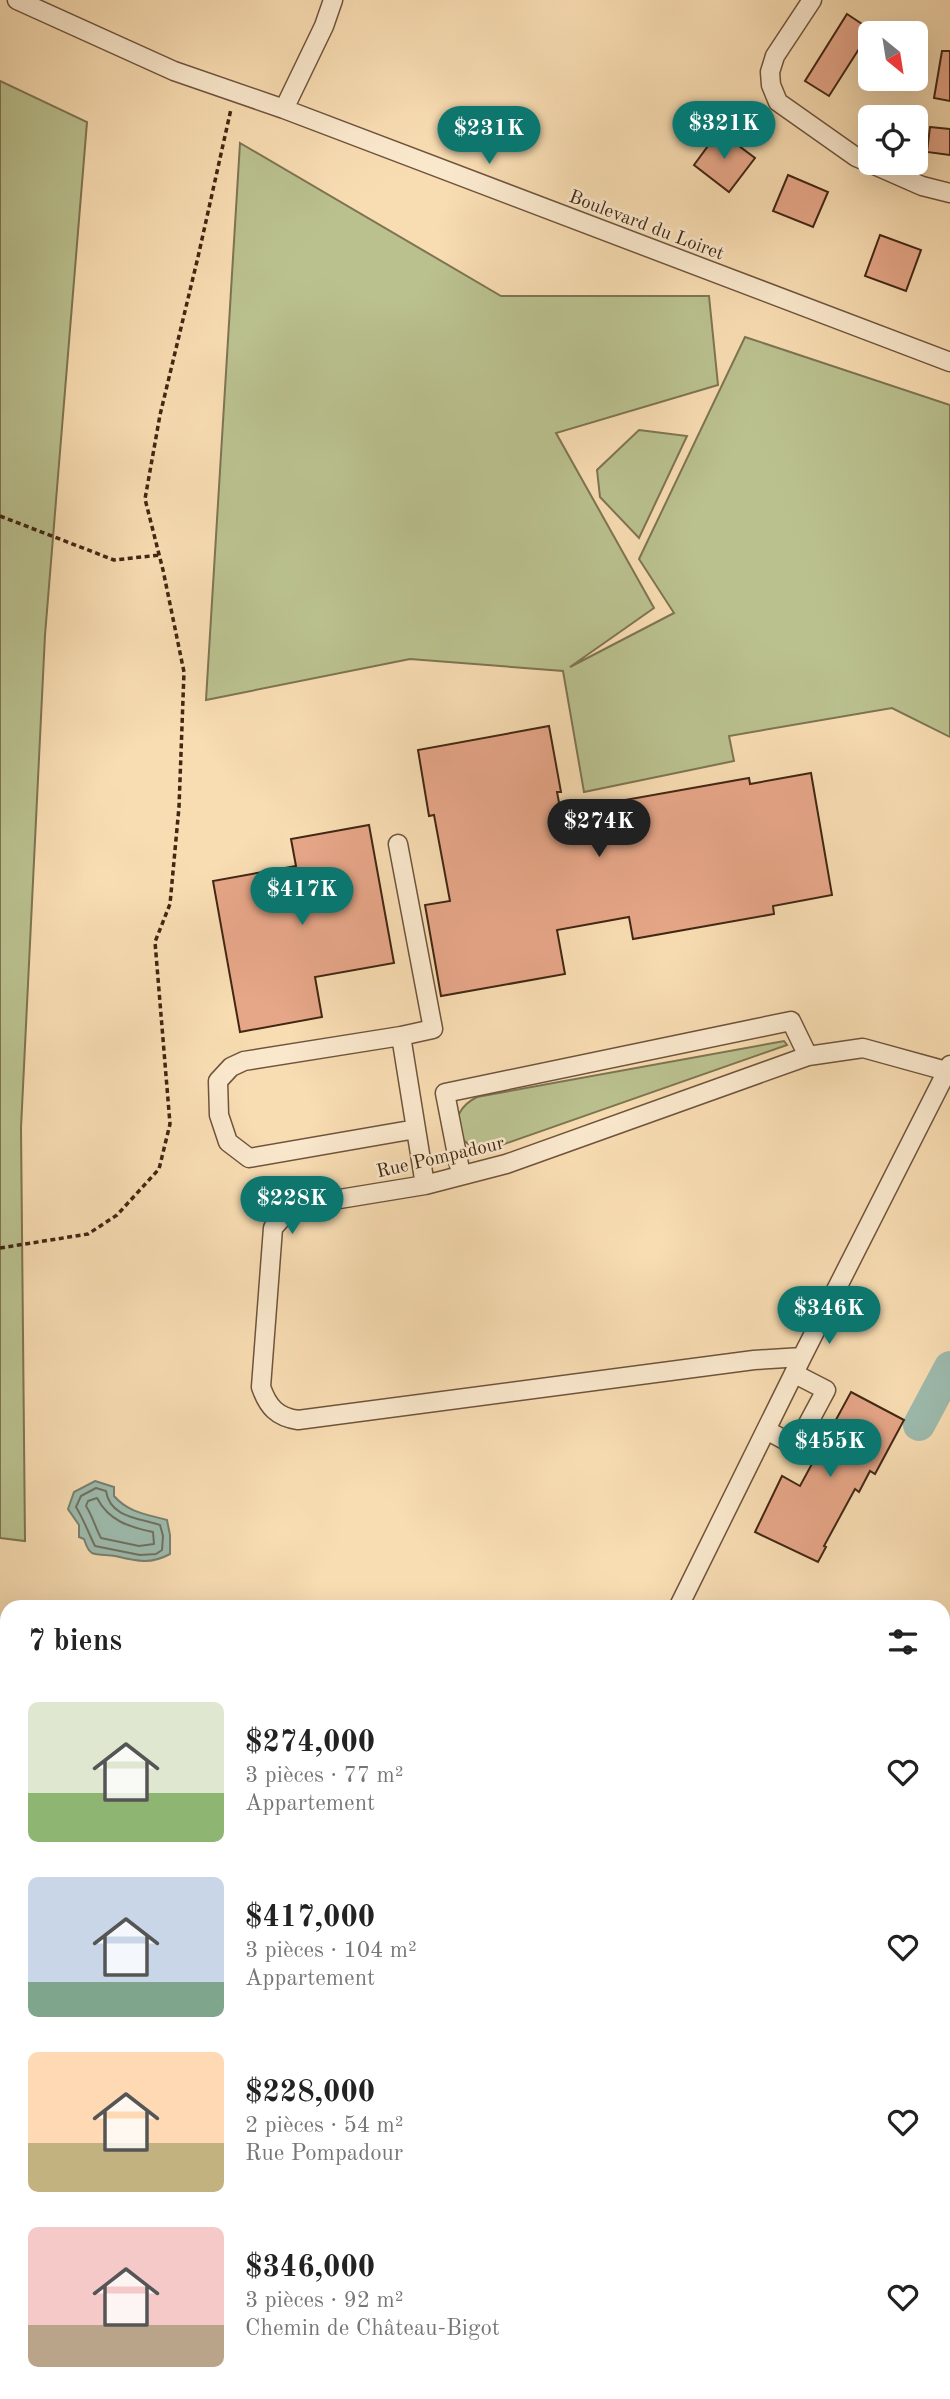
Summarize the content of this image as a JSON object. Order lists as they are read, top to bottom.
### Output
{
  "streets": {
    "street": ["Boulevard du Loiret", "Rue Pompadour"]
  },
  "north": "bottom right",
  "page": {
    "price": [
      "$321K",
      "$231K",
      "$274K",
      "$417K",
      "$228K",
      "$346K",
      "$455K"
    ],
    "heading": "7 biens",
    "list": [
      {
        "name": "$274,000",
        "note": "3 pièces · 77 m² · Appartement"
      },
      {
        "name": "$417,000",
        "note": "3 pièces · 104 m² · Appartement"
      },
      {
        "name": "$228,000",
        "note": "2 pièces · 54 m² · Rue Pompadour"
      },
      {
        "name": "$346,000",
        "note": "3 pièces · 92 m² · Chemin de Château-Bigot"
      }
    ]
  }
}
